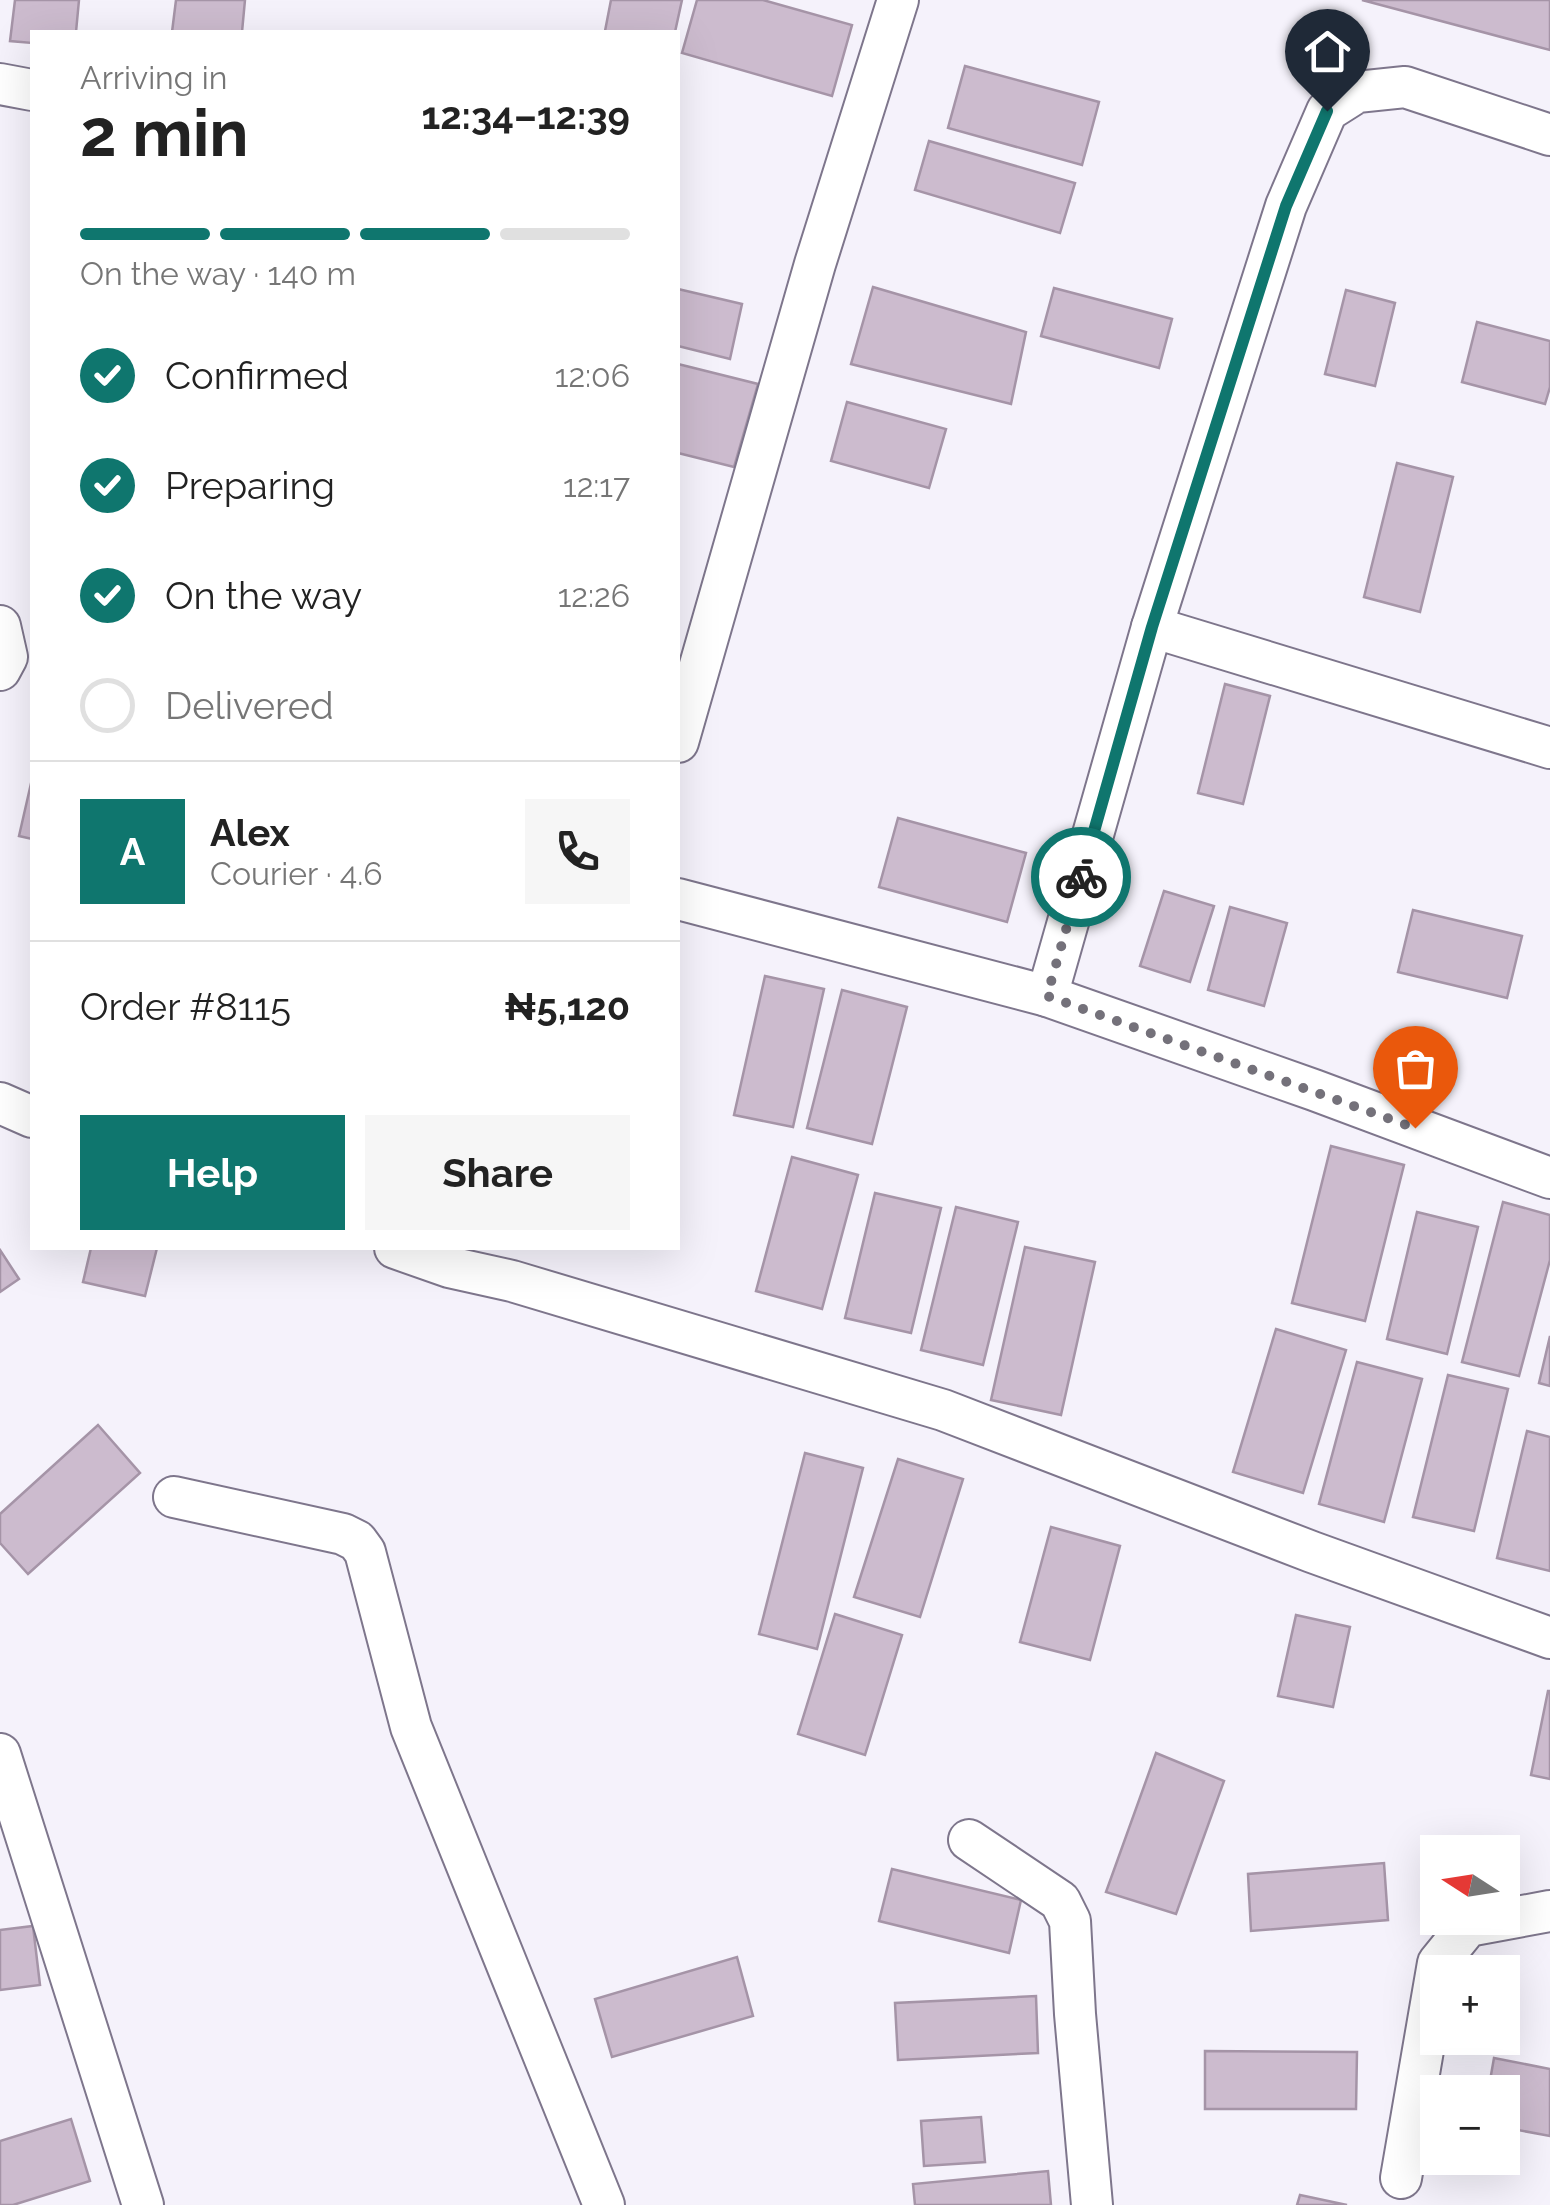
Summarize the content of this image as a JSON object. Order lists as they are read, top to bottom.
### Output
{
  "north": "left",
  "page": {
    "heading": ["2 min", "Arriving in", "12:34–12:39"],
    "panel": [
      "Alex",
      "Courier · 4.6",
      "Order #8115",
      "₦5,120"
    ],
    "bar": "On the way · 140 m",
    "list": [
      ["Confirmed", "12:06"],
      ["Preparing", "12:17"],
      ["On the way", "12:26"],
      "Delivered"
    ],
    "round": "A",
    "buttons": ["Help", "Share"],
    "map_buttons": ["+", "−"]
  }
}
